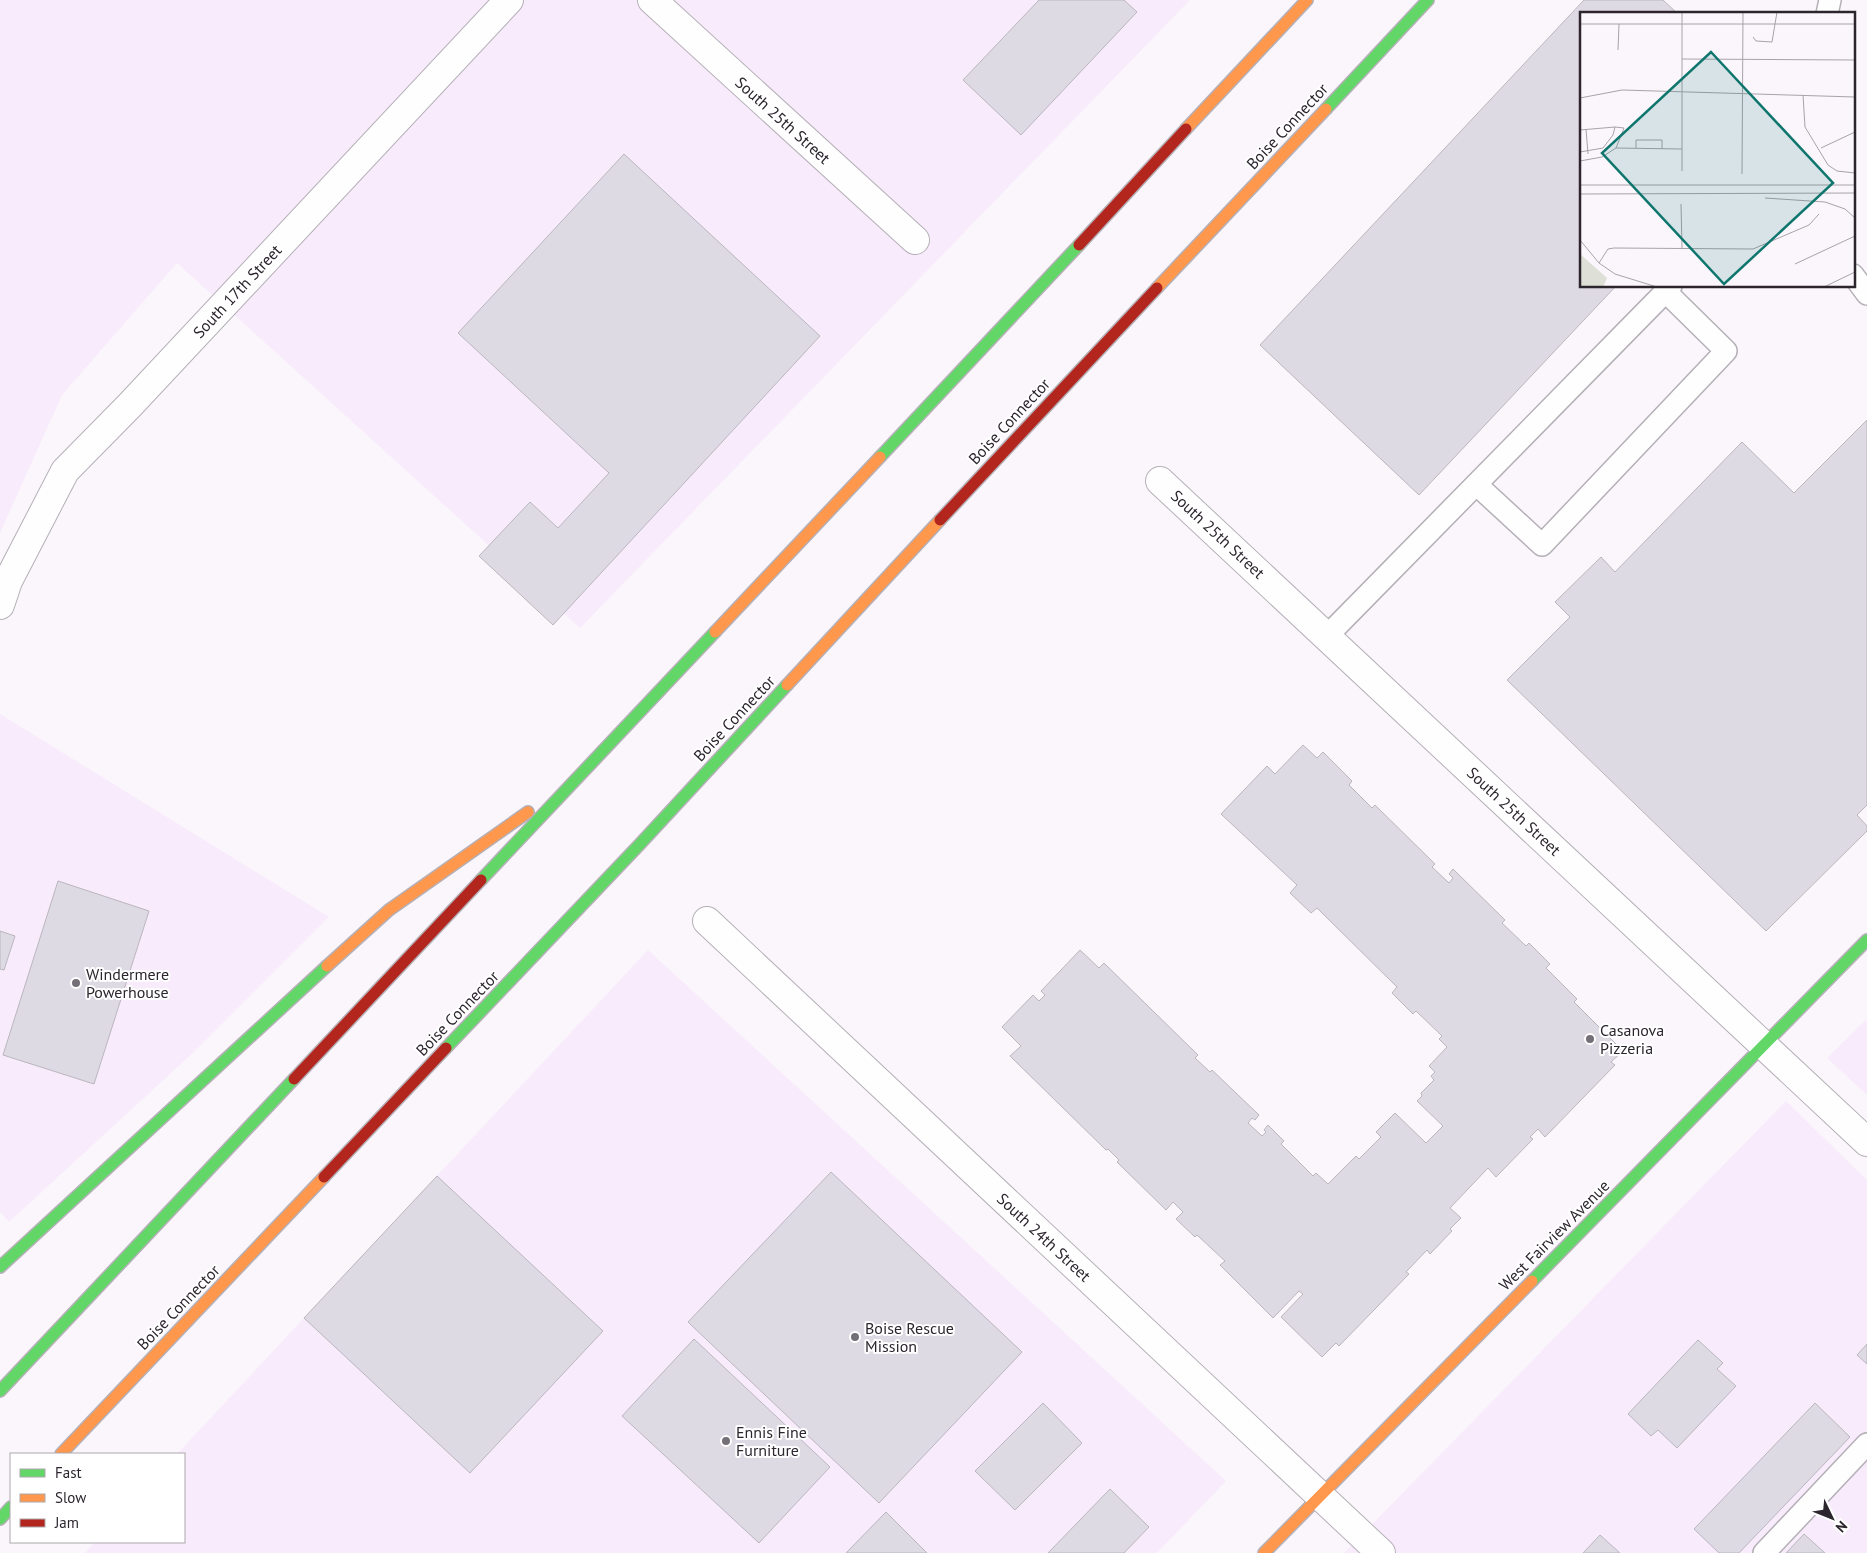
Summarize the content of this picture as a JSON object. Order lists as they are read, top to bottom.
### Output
{
  "streets": {
    "main road": ["Boise Connector", "West Fairview Avenue"],
    "street": ["South 25th Street", "South 17th Street", "South 24th Street"]
  },
  "crossings": [
    ["South 25th Street", "West Fairview Avenue"],
    ["West Fairview Avenue", "South 24th Street"]
  ],
  "places": [
    "Windermere Powerhouse",
    "Casanova Pizzeria",
    "Boise Rescue Mission",
    "Ennis Fine Furniture"
  ],
  "legend": ["Fast", "Slow", "Jam"],
  "north": "bottom right"
}
